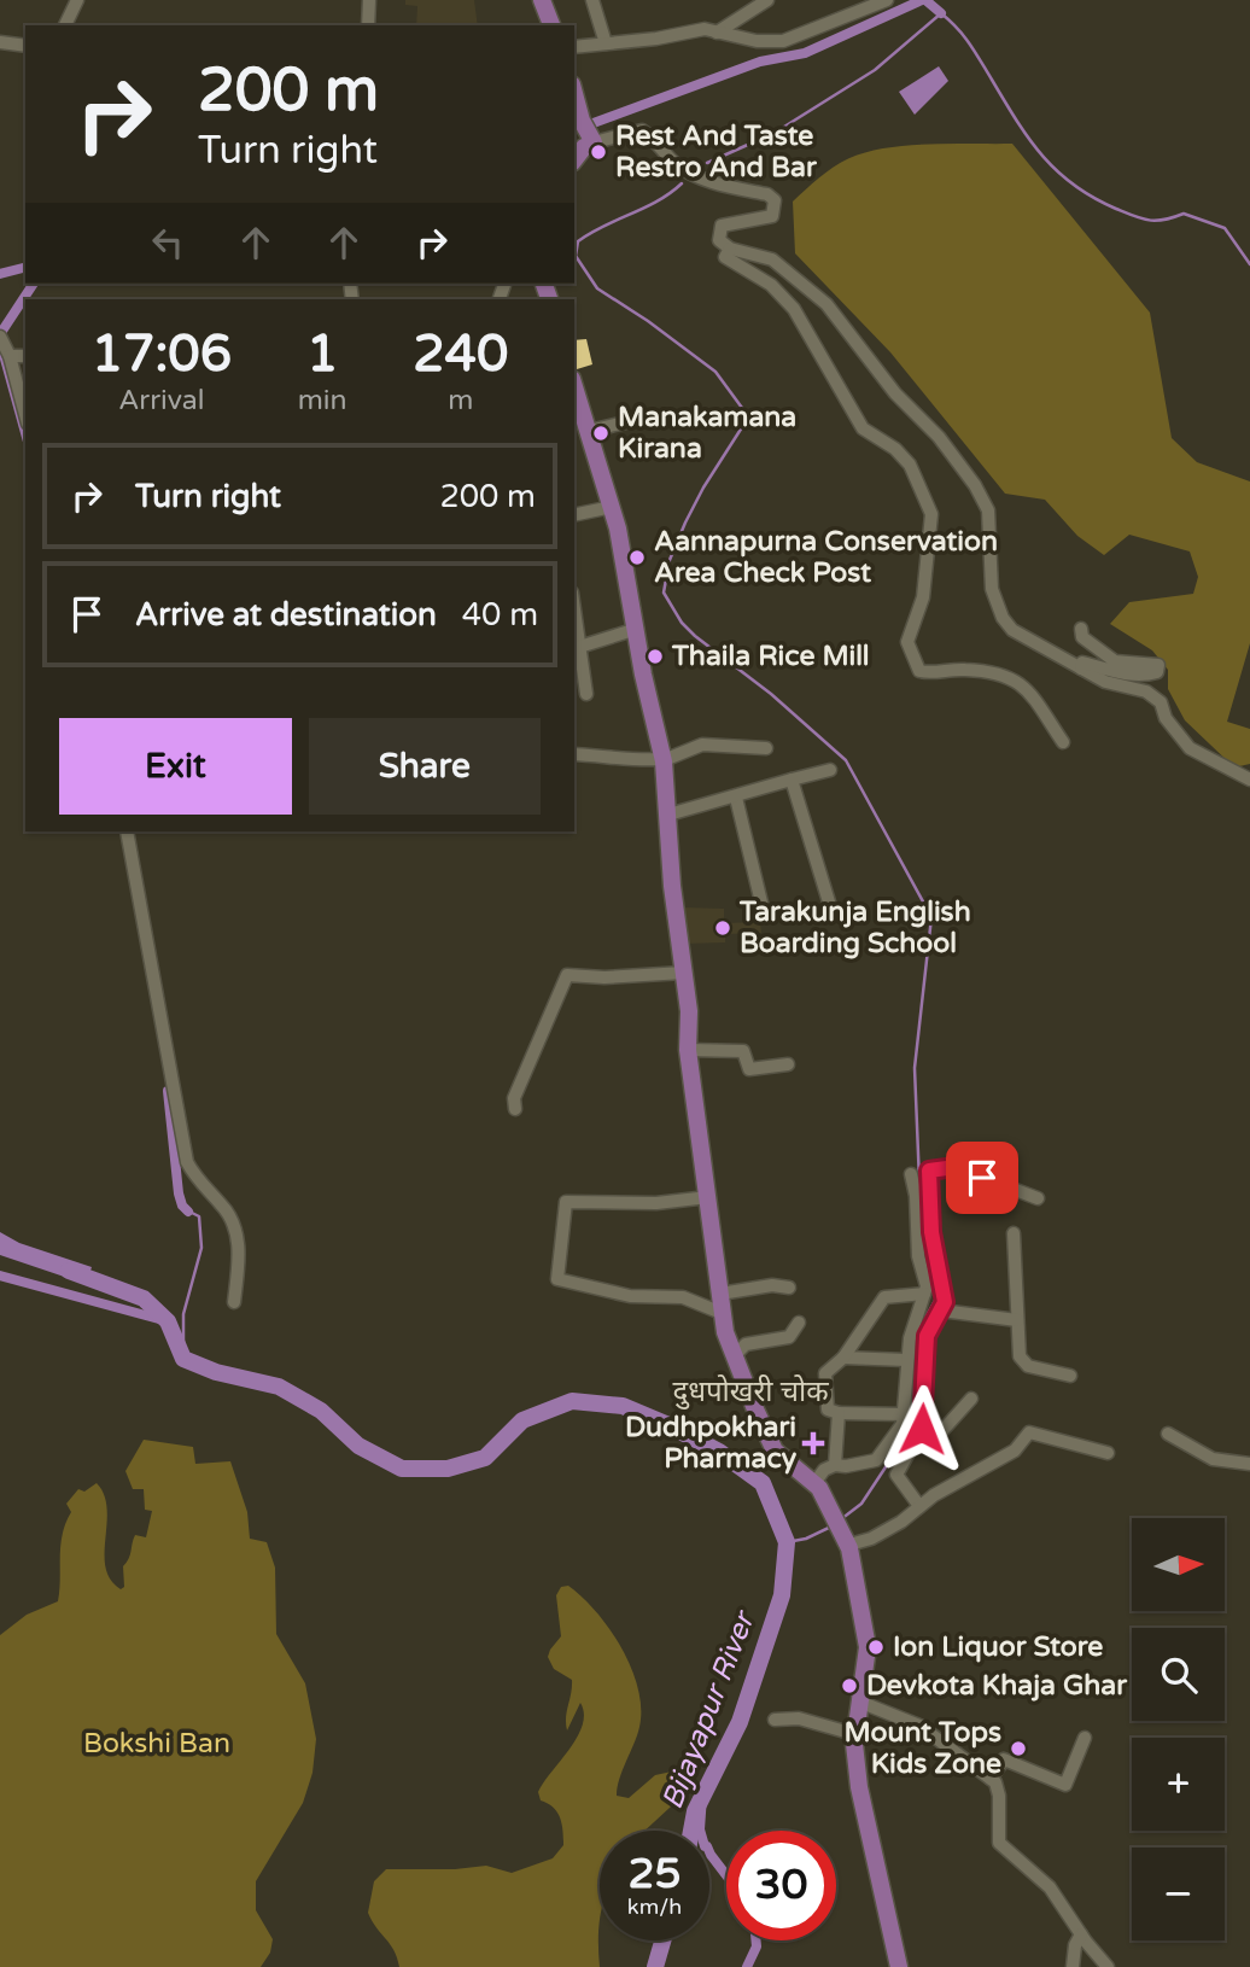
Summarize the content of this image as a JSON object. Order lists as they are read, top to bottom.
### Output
{
  "districts": ["दुधपोखरी चोक"],
  "water": ["Bijayapur River"],
  "parks": ["Bokshi Ban"],
  "places": {
    "other": [
      "Rest And Taste Restro And Bar",
      "Manakamana Kirana",
      "Aannapurna Conservation Area Check Post",
      "Thaila Rice Mill",
      "Tarakunja English Boarding School",
      "Ion Liquor Store",
      "Devkota Khaja Ghar",
      "Mount Tops Kids Zone"
    ],
    "health": ["Dudhpokhari Pharmacy"]
  },
  "north": "right",
  "page": {
    "turn": ["200 m", "Turn right"],
    "eta": [
      "17:06",
      "Arrival",
      "1",
      "min",
      "240",
      "m"
    ],
    "list": [
      {
        "name": "Turn right",
        "value": "200 m"
      },
      {
        "name": "Arrive at destination",
        "value": "40 m"
      }
    ],
    "buttons": ["Exit", "Share"],
    "map_buttons": ["+", "−"],
    "speed": "25 km/h",
    "limit": "30"
  }
}
